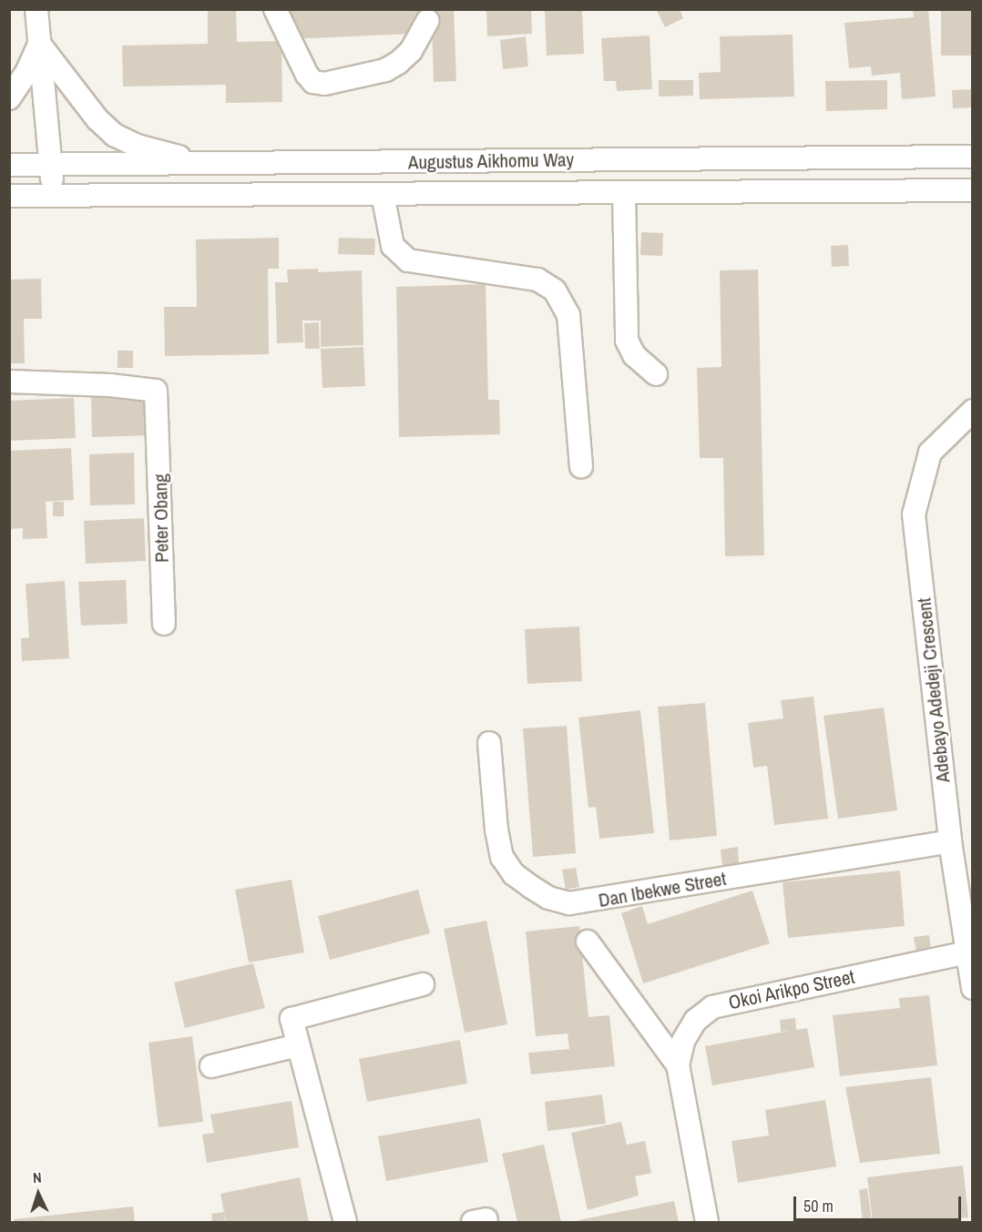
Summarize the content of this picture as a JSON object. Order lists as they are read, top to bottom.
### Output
{
  "streets": {
    "street": [
      "Augustus Aikhomu Way",
      "Peter Obang",
      "Adebayo Adedeji Crescent",
      "Dan Ibekwe Street",
      "Okoi Arikpo Street"
    ]
  },
  "crossings": [
    ["Adebayo Adedeji Crescent", "Dan Ibekwe Street"],
    ["Adebayo Adedeji Crescent", "Okoi Arikpo Street"]
  ],
  "scale_bar": "50 m",
  "north": "top"
}
